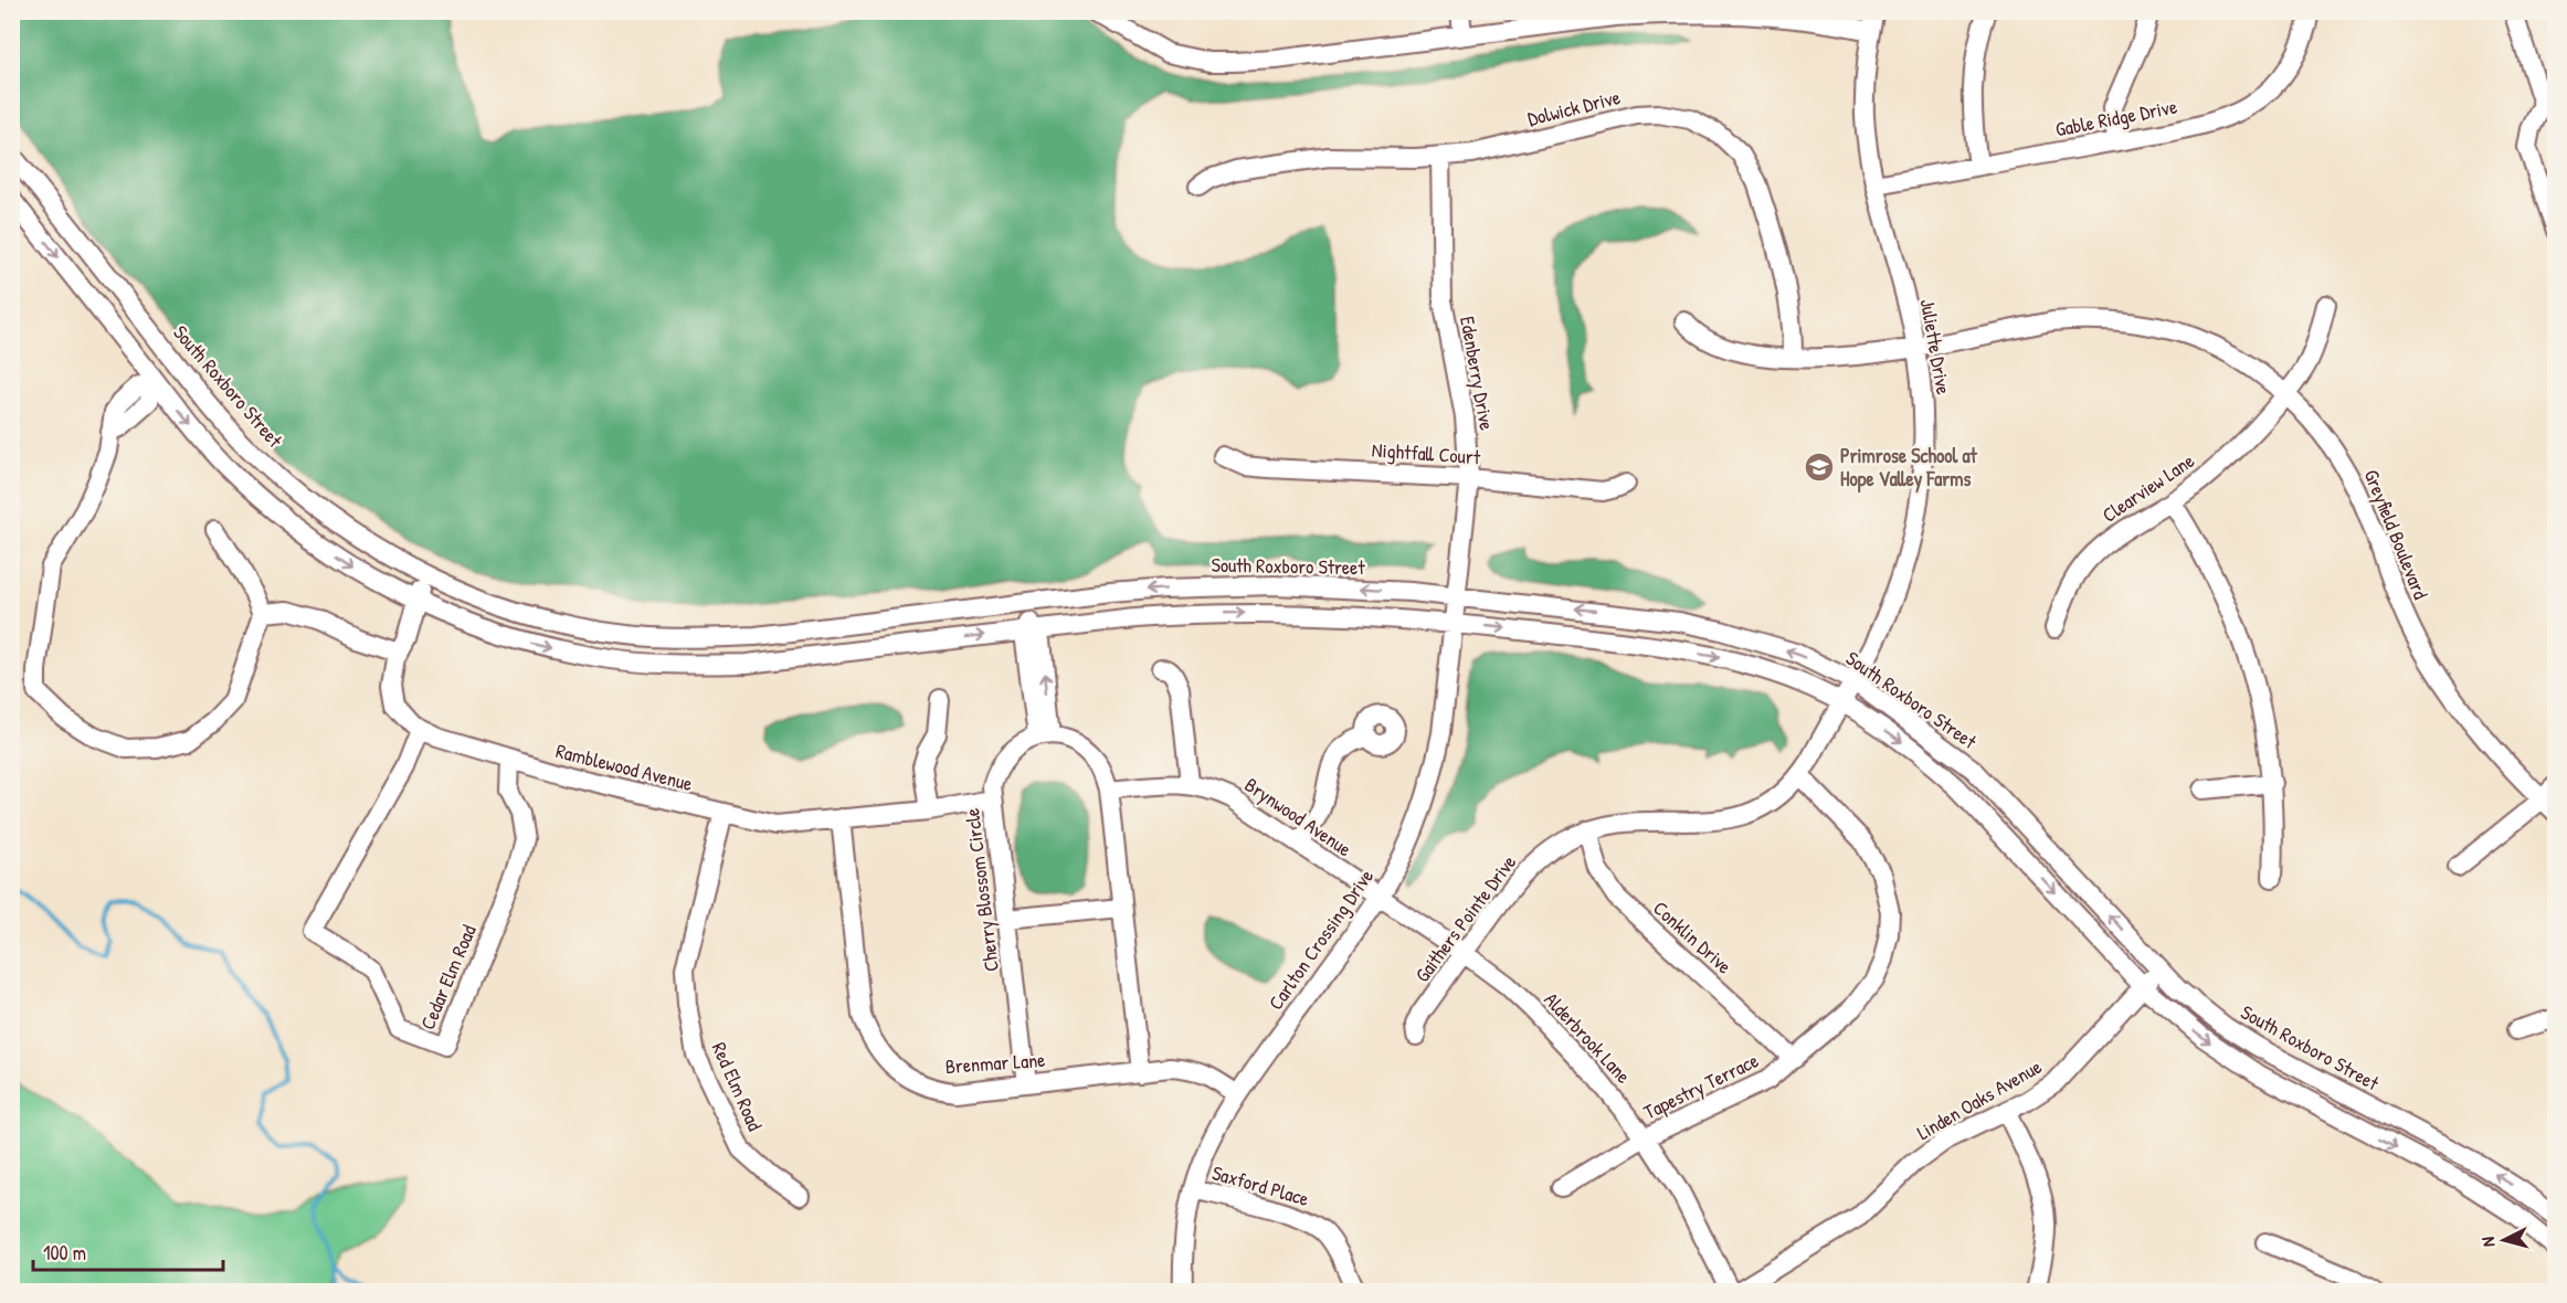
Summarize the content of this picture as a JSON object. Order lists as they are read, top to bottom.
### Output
{
  "streets": {
    "street": [
      "Dolwick Drive",
      "Gable Ridge Drive",
      "Juliette Drive",
      "Edenberry Drive",
      "South Roxboro Street",
      "Nightfall Court",
      "Clearview Lane",
      "Greyfield Boulevard",
      "Ramblewood Avenue",
      "Brynwood Avenue",
      "Cherry Blossom Circle",
      "Gaithers Pointe Drive",
      "Conklin Drive",
      "Carlton Crossing Drive",
      "Cedar Elm Road",
      "Alderbrook Lane",
      "Brenmar Lane",
      "Red Elm Road",
      "Tapestry Terrace",
      "Linden Oaks Avenue",
      "Saxford Place"
    ]
  },
  "crossings": [
    ["Dolwick Drive", "Edenberry Drive"],
    ["Dolwick Drive", "Greyfield Boulevard"],
    ["Gable Ridge Drive", "Juliette Drive"],
    ["Juliette Drive", "South Roxboro Street"],
    ["Juliette Drive", "Greyfield Boulevard"],
    ["Juliette Drive", "Gaithers Pointe Drive"],
    ["Edenberry Drive", "South Roxboro Street"],
    ["Edenberry Drive", "Nightfall Court"],
    ["Edenberry Drive", "Carlton Crossing Drive"],
    ["South Roxboro Street", "Ramblewood Avenue"],
    ["South Roxboro Street", "Gaithers Pointe Drive"],
    ["South Roxboro Street", "Carlton Crossing Drive"],
    ["South Roxboro Street", "Linden Oaks Avenue"],
    ["Clearview Lane", "Greyfield Boulevard"],
    ["Ramblewood Avenue", "Cherry Blossom Circle"],
    ["Ramblewood Avenue", "Cedar Elm Road"],
    ["Ramblewood Avenue", "Brenmar Lane"],
    ["Ramblewood Avenue", "Red Elm Road"],
    ["Brynwood Avenue", "Carlton Crossing Drive"],
    ["Brynwood Avenue", "Alderbrook Lane"],
    ["Cherry Blossom Circle", "Brenmar Lane"],
    ["Gaithers Pointe Drive", "Conklin Drive"],
    ["Gaithers Pointe Drive", "Alderbrook Lane"],
    ["Gaithers Pointe Drive", "Tapestry Terrace"],
    ["Conklin Drive", "Tapestry Terrace"],
    ["Carlton Crossing Drive", "Alderbrook Lane"],
    ["Carlton Crossing Drive", "Brenmar Lane"],
    ["Carlton Crossing Drive", "Saxford Place"],
    ["Alderbrook Lane", "Tapestry Terrace"]
  ],
  "places": {
    "school or university": ["Primrose School at Hope Valley Farms"]
  },
  "scale_bar": "100 m",
  "north": "left"
}
